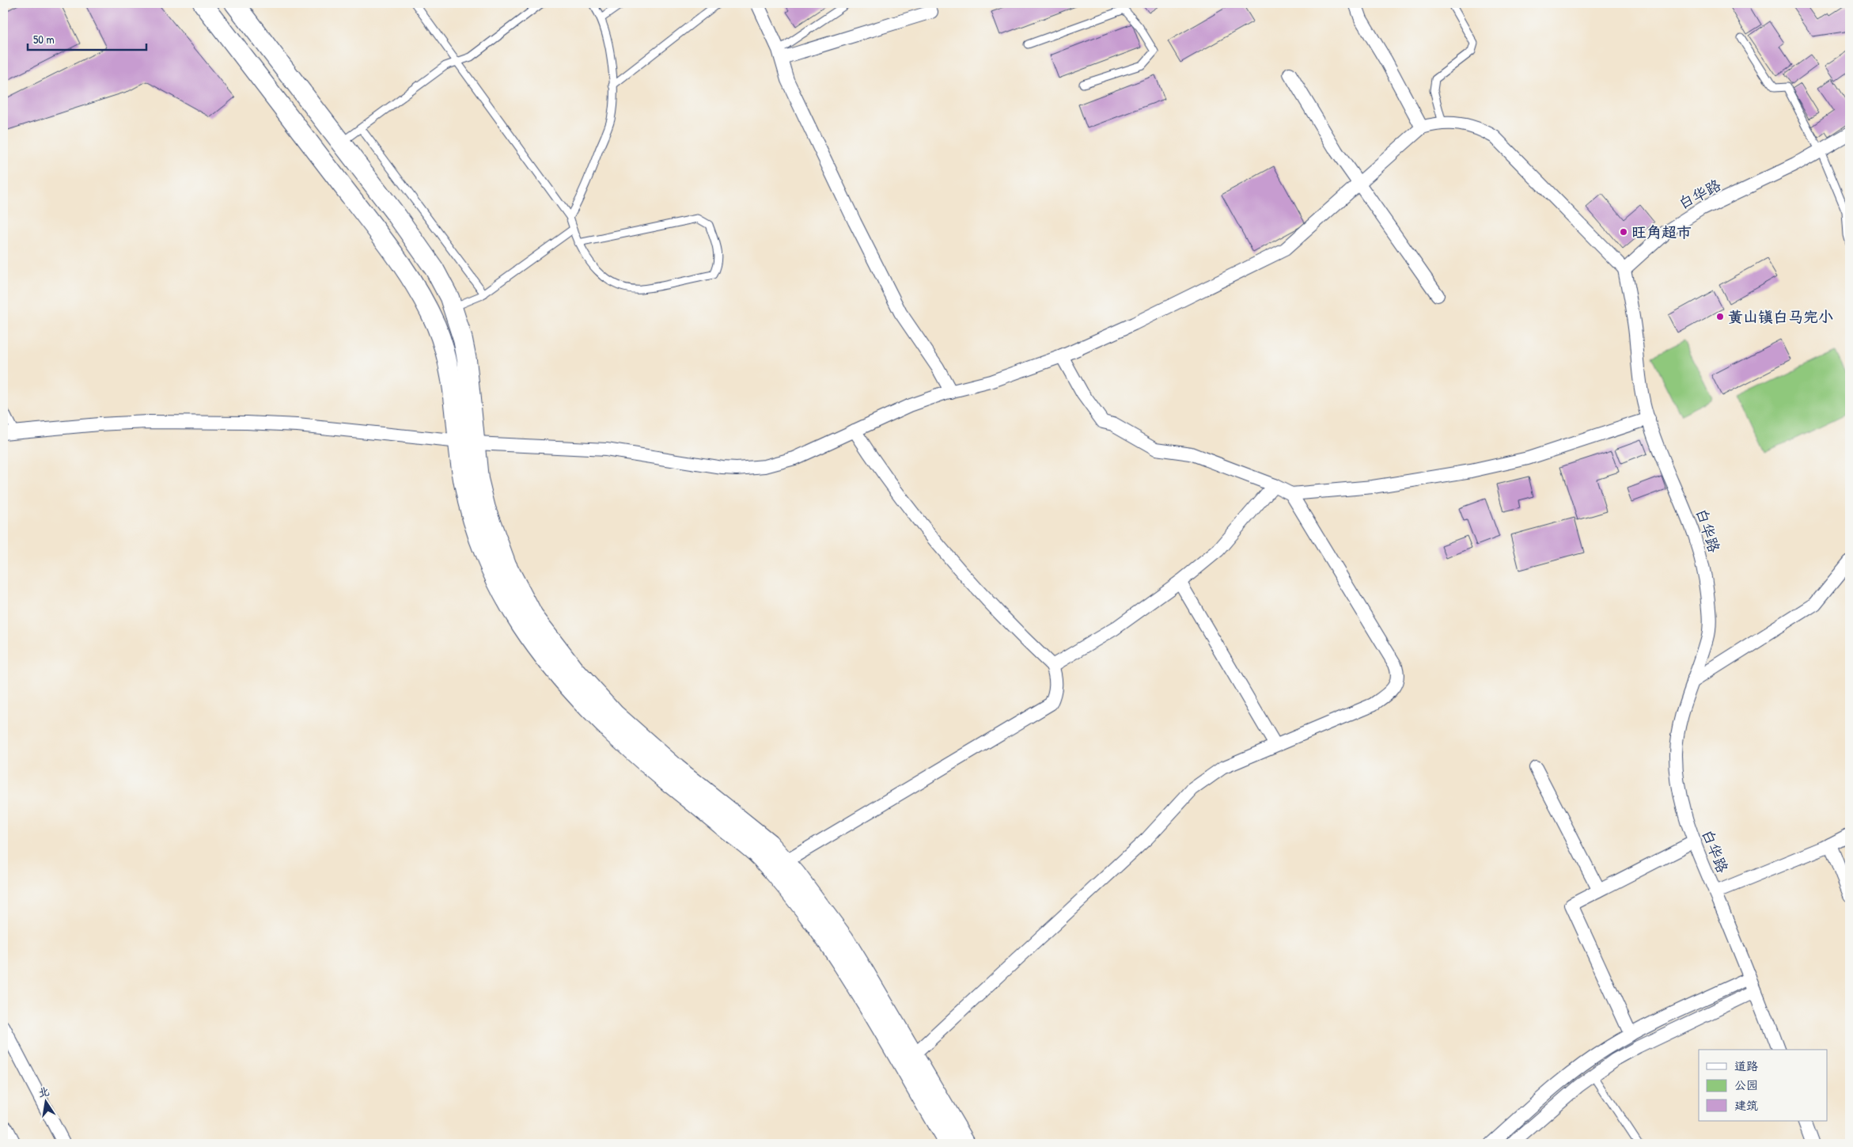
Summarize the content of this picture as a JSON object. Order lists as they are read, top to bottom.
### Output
{
  "streets": {
    "street": ["白华路"]
  },
  "places": ["旺角超市", "黄山镇白马完小"],
  "legend": ["道路", "公园", "建筑"],
  "scale_bar": "50 m",
  "north": "top"
}
